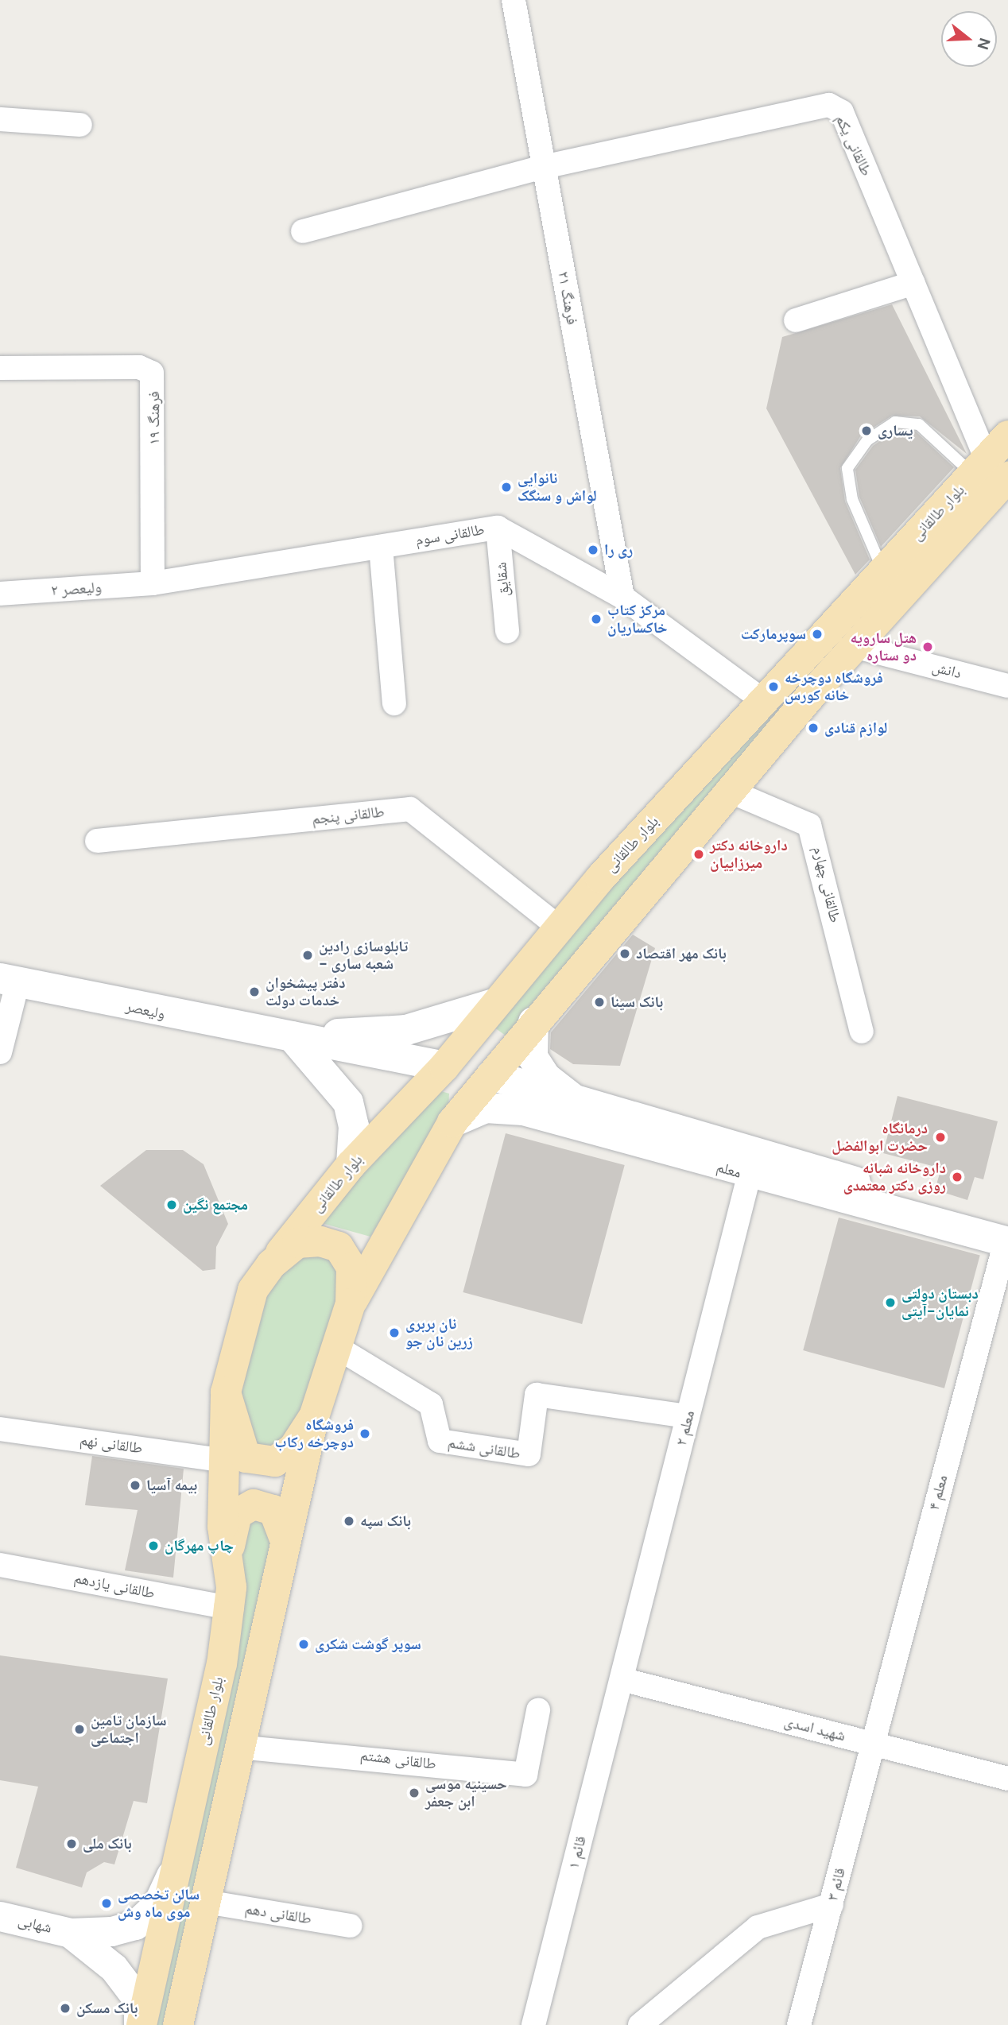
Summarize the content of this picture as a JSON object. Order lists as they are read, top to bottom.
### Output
{
  "streets": {
    "main road": ["بلوار طالقانی", "ولیعصر", "معلم"],
    "street": [
      "طالقانی یکم",
      "فرهنگ ۲۱",
      "فرهنگ ۱۹",
      "طالقانی سوم",
      "شقایق",
      "ولیعصر ٢",
      "دانش",
      "طالقانی پنجم",
      "طالقانی چهارم",
      "معلم ٢",
      "طالقانی نهم",
      "طالقانی ششم",
      "معلم ۴",
      "طالقانی یازدهم",
      "شهید اسدی",
      "طالقانی هشتم",
      "قائم ١",
      "قائم ٣",
      "طالقانی دهم",
      "شهابی"
    ]
  },
  "crossings": [
    ["طالقانی یکم", "فرهنگ ۲۱"],
    ["طالقانی یکم", "بلوار طالقانی"],
    ["فرهنگ ۲۱", "طالقانی سوم"],
    ["فرهنگ ۱۹", "طالقانی سوم"],
    ["فرهنگ ۱۹", "ولیعصر ٢"],
    ["بلوار طالقانی", "طالقانی سوم"],
    ["بلوار طالقانی", "دانش"],
    ["بلوار طالقانی", "طالقانی پنجم"],
    ["بلوار طالقانی", "طالقانی چهارم"],
    ["بلوار طالقانی", "ولیعصر"],
    ["بلوار طالقانی", "معلم"],
    ["بلوار طالقانی", "طالقانی نهم"],
    ["بلوار طالقانی", "طالقانی یازدهم"],
    ["طالقانی سوم", "شقایق"],
    ["طالقانی سوم", "ولیعصر ٢"],
    ["معلم", "معلم ٢"],
    ["معلم", "معلم ۴"],
    ["معلم ٢", "طالقانی ششم"],
    ["معلم ٢", "شهید اسدی"],
    ["معلم ٢", "قائم ١"],
    ["معلم ۴", "شهید اسدی"],
    ["معلم ۴", "قائم ٣"],
    ["شهید اسدی", "قائم ١"],
    ["شهید اسدی", "قائم ٣"]
  ],
  "places": [
    "یساری",
    "نانوایی لواش و سنگک",
    "ری را",
    "مرکز کتاب خاکساریان",
    "سوپرمارکت",
    "هتل سارویه دو ستاره",
    "فروشگاه دوچرخه خانه کورس",
    "لوازم قنادی",
    "داروخانه دکتر میرزاییان",
    "بانک مهر اقتصاد",
    "تابلوسازی رادین - شعبه ساری",
    "دفتر پیشخوان خدمات دولت",
    "بانک سینا",
    "درمانگاه حضرت ابوالفضل",
    "داروخانه شبانه روزی دکتر معتمدی",
    "مجتمع نگین",
    "دبستان دولتی نمایان-آیتی",
    "نان بربری زرین نان جو",
    "فروشگاه دوچرخه رکاب",
    "بیمه آسیا",
    "بانک سپه",
    "چاپ مهرگان",
    "سوپر گوشت شکری",
    "سازمان تامین اجتماعی",
    "حسینیه موسی ابن جعفر",
    "بانک ملی",
    "سالن تخصصی موی ماه وش",
    "بانک مسکن"
  ],
  "north": "right"
}
